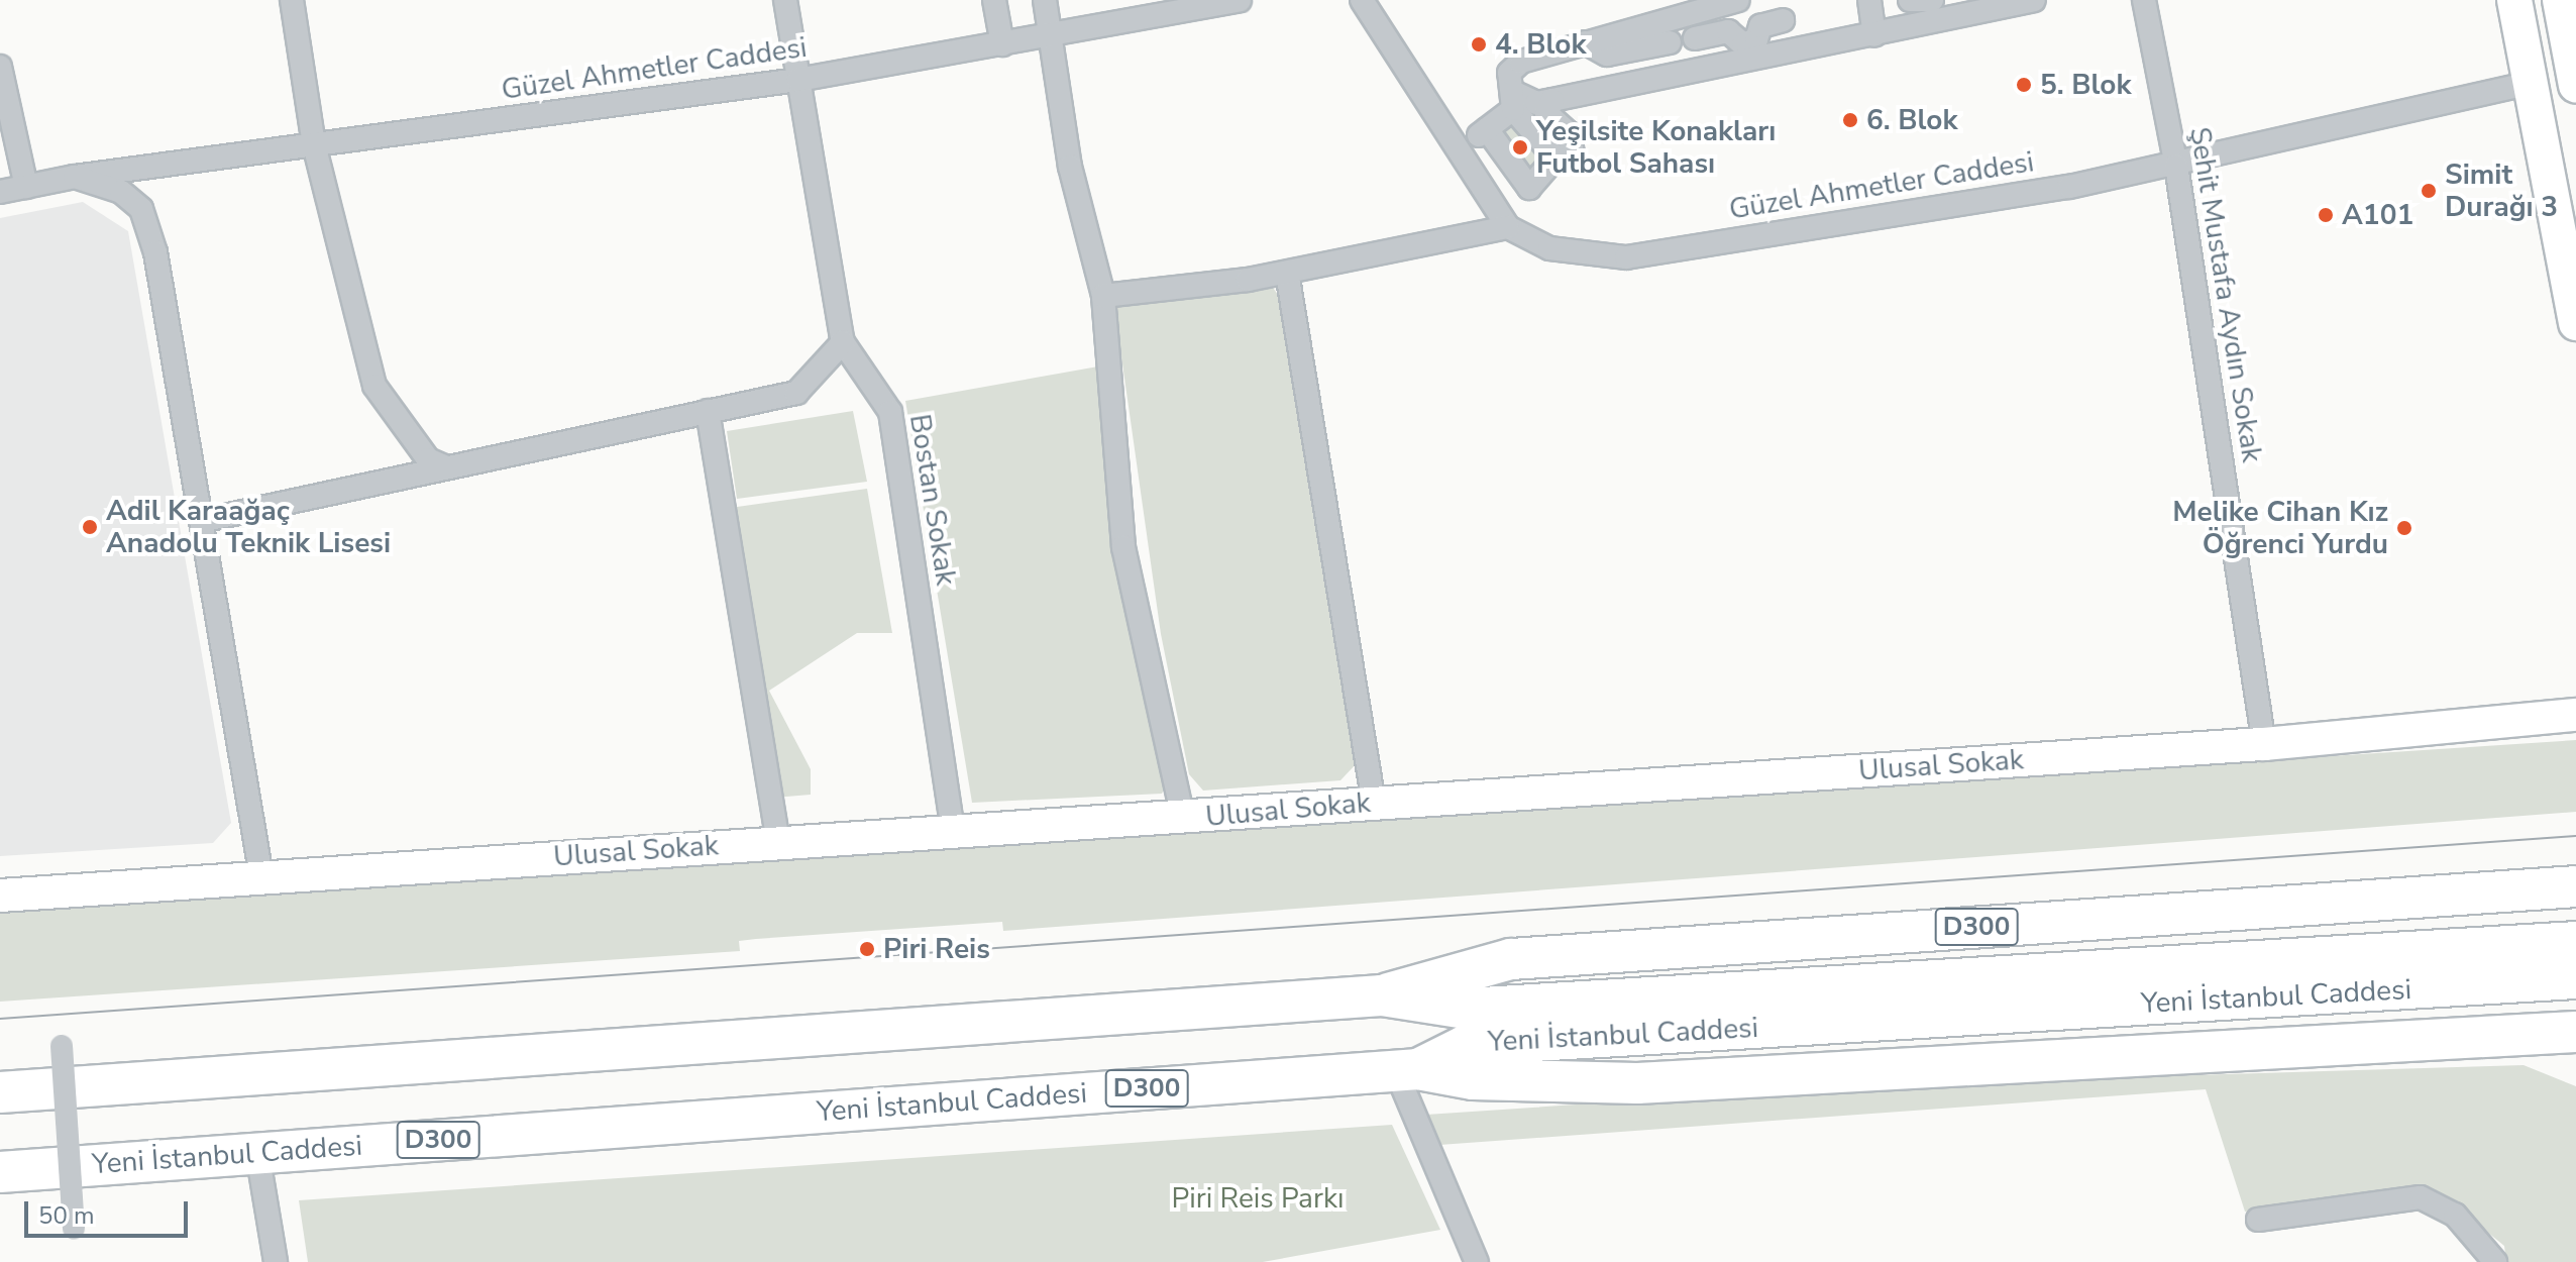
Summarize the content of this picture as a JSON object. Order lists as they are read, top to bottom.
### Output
{
  "streets": {
    "highway": ["D300", "Yeni İstanbul Caddesi"],
    "street": [
      "Güzel Ahmetler Caddesi",
      "Şehit Mustafa Aydın Sokak",
      "Bostan Sokak",
      "Ulusal Sokak"
    ]
  },
  "crossings": [
    ["Güzel Ahmetler Caddesi", "Şehit Mustafa Aydın Sokak"],
    ["Güzel Ahmetler Caddesi", "Bostan Sokak"],
    ["Şehit Mustafa Aydın Sokak", "Ulusal Sokak"],
    ["Bostan Sokak", "Ulusal Sokak"],
    ["D300", "Yeni İstanbul Caddesi"]
  ],
  "parks": ["Piri Reis Parkı"],
  "places": [
    "4. Blok",
    "5. Blok",
    "6. Blok",
    "Yeşilsite Konakları Futbol Sahası",
    "Simit Durağı 3",
    "A101",
    "Adil Karaağaç Anadolu Teknik Lisesi",
    "Melike Cihan Kız Öğrenci Yurdu",
    "Piri Reis"
  ],
  "scale_bar": "50 m"
}
